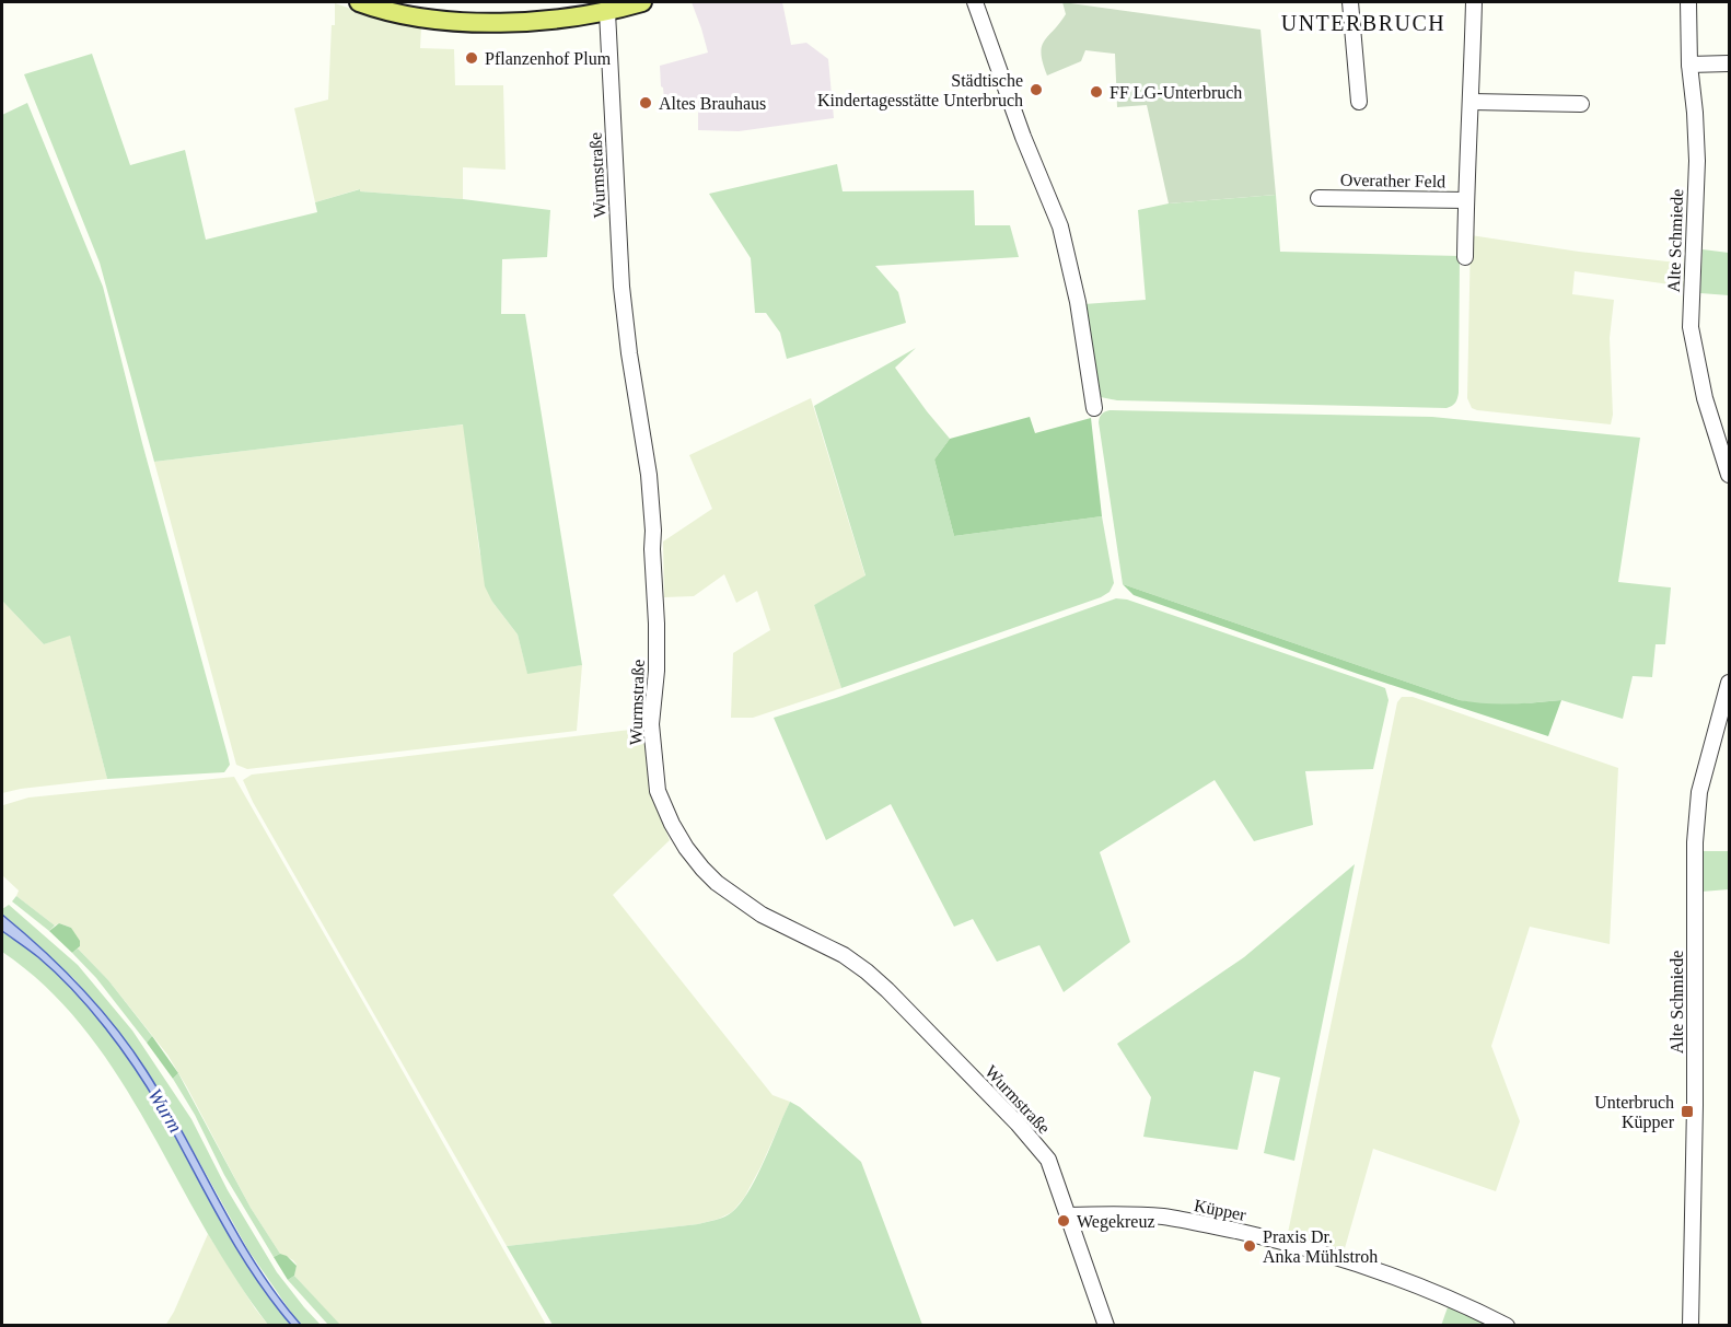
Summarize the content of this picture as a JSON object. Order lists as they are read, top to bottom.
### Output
{
  "streets": {
    "street": [
      "Wurmstraße",
      "Overather Feld",
      "Alte Schmiede",
      "Küpper"
    ]
  },
  "crossings": [
    ["Wurmstraße", "Küpper"]
  ],
  "districts": ["UNTERBRUCH"],
  "water": ["Wurm"],
  "places": {
    "other": [
      "Pflanzenhof Plum",
      "Städtische Kindertagesstätte Unterbruch",
      "FF LG-Unterbruch",
      "Altes Brauhaus",
      "Wegekreuz",
      "Praxis Dr. Anka Mühlstroh"
    ],
    "transit": ["Unterbruch Küpper"]
  }
}
